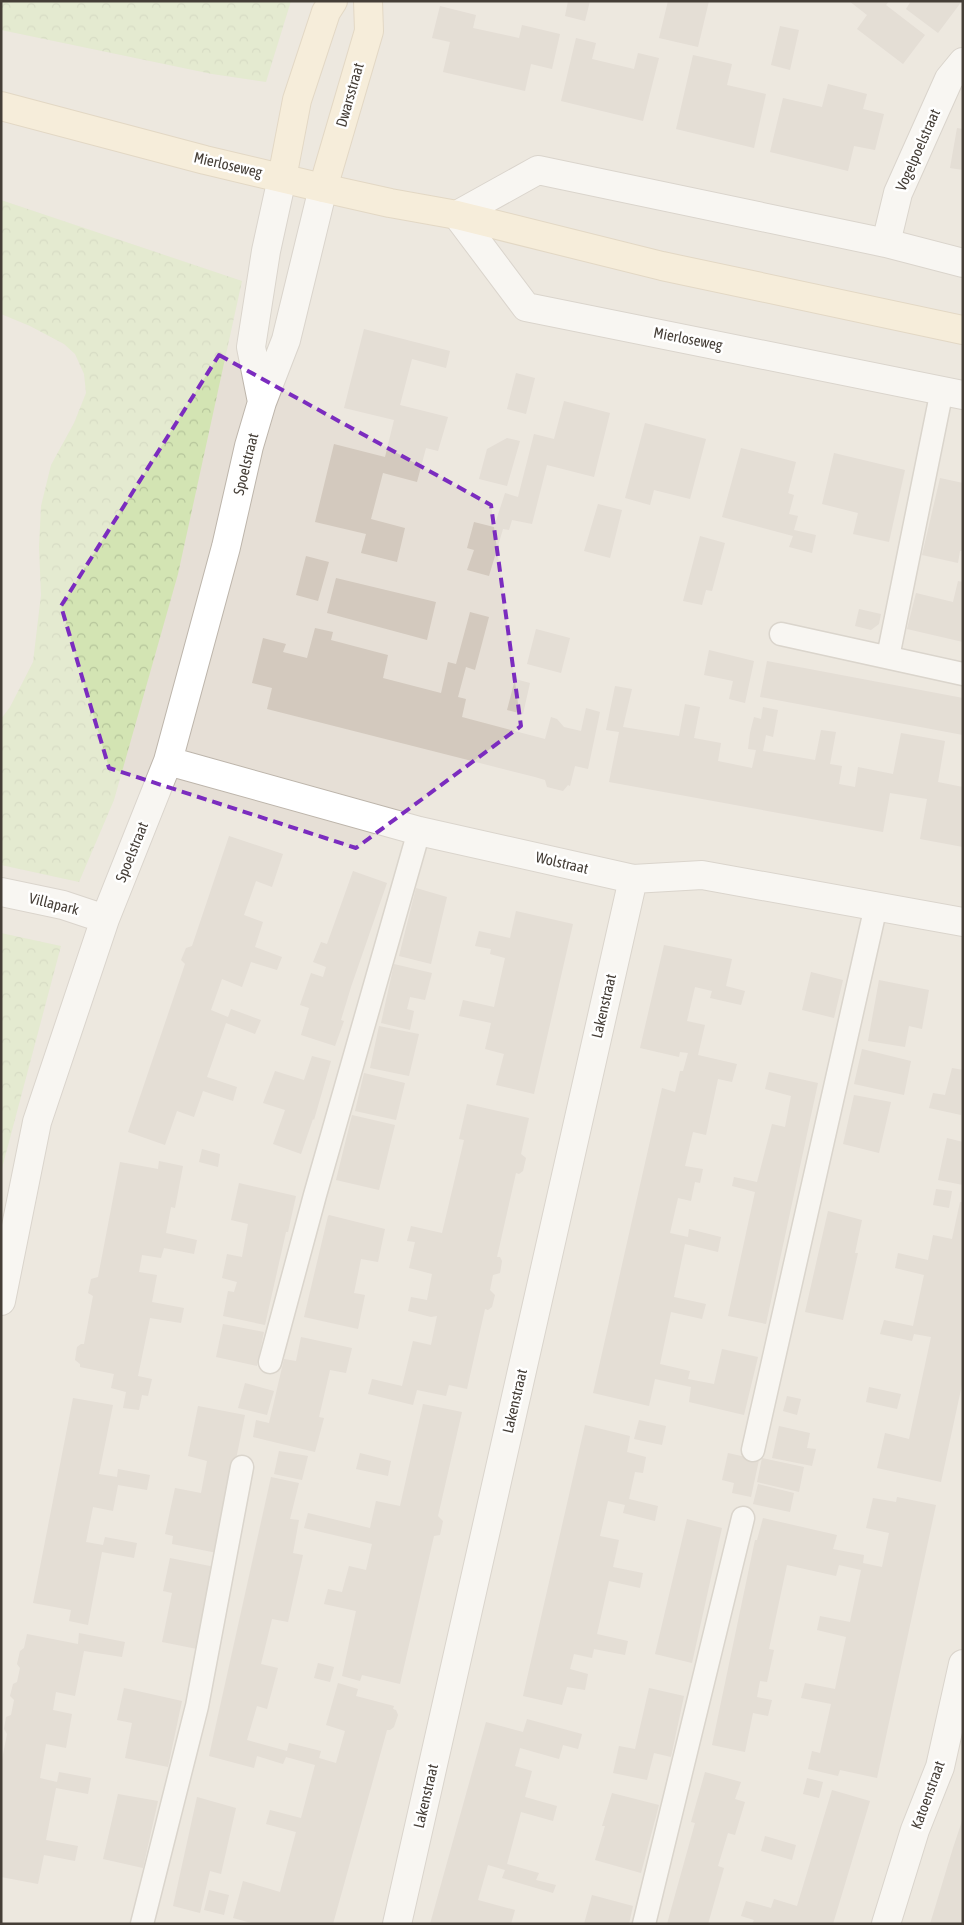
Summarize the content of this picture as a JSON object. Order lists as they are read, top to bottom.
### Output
{
  "streets": {
    "main road": ["Dwarsstraat", "Mierloseweg"],
    "street": [
      "Vogelpoelstraat",
      "Spoelstraat",
      "Wolstraat",
      "Villapark",
      "Lakenstraat",
      "Katoenstraat"
    ]
  },
  "crossings": [
    ["Dwarsstraat", "Mierloseweg"],
    ["Dwarsstraat", "Spoelstraat"],
    ["Mierloseweg", "Spoelstraat"],
    ["Spoelstraat", "Wolstraat"],
    ["Spoelstraat", "Villapark"],
    ["Wolstraat", "Lakenstraat"]
  ]
}
